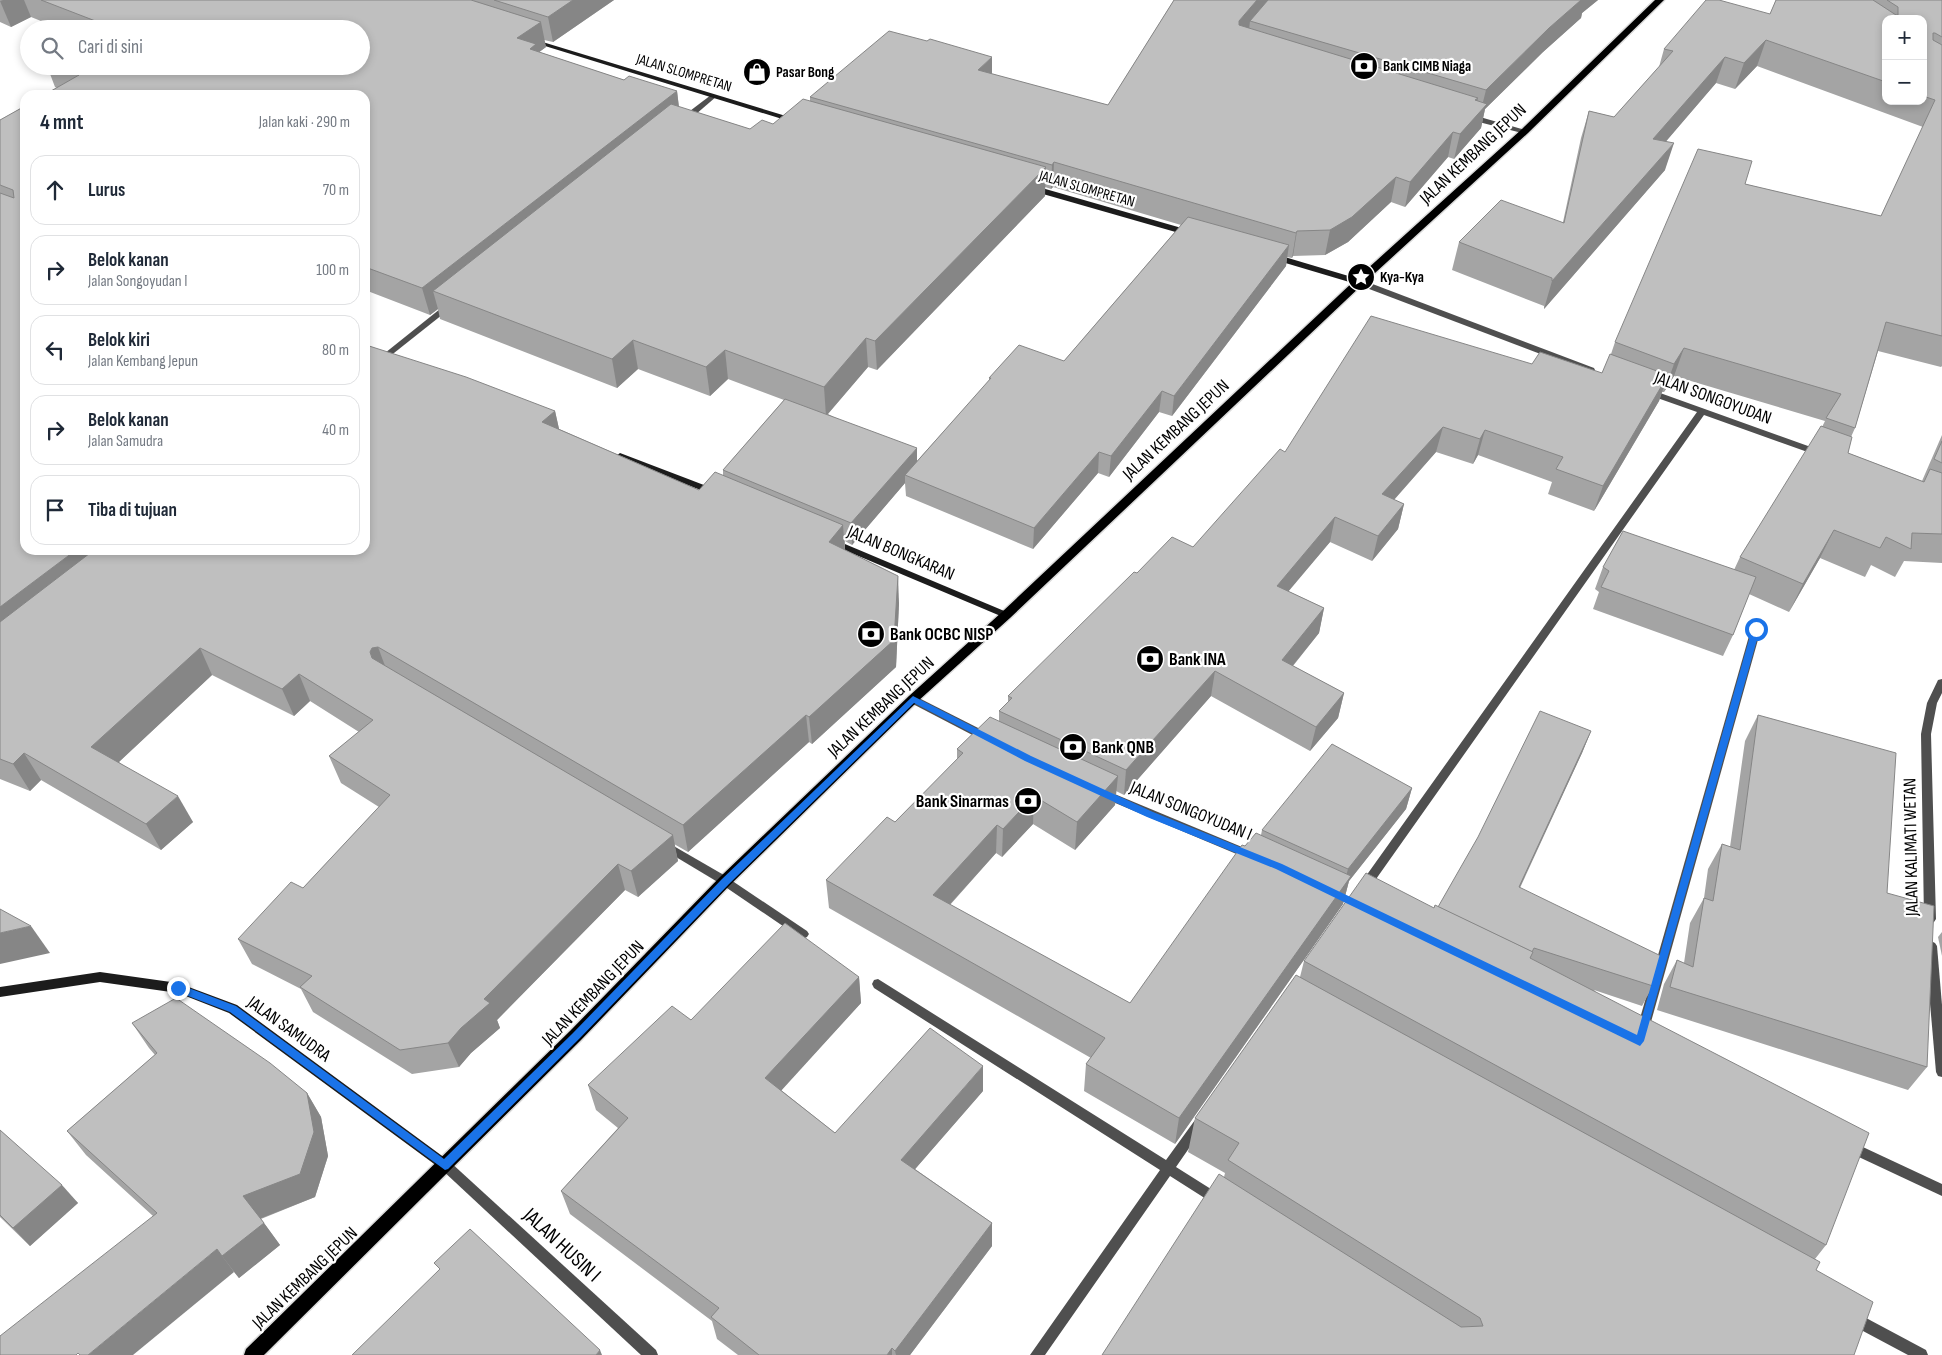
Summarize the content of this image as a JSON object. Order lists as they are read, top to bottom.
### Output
{
  "streets": {
    "main road": ["JALAN KEMBANG JEPUN"],
    "street": [
      "JALAN SLOMPRETAN",
      "JALAN SONGOYUDAN",
      "JALAN BONGKARAN",
      "JALAN SONGOYUDAN I",
      "JALAN KALIMATI WETAN",
      "JALAN SAMUDRA",
      "JALAN HUSIN I"
    ]
  },
  "crossings": [
    ["JALAN KEMBANG JEPUN", "JALAN BONGKARAN"],
    ["JALAN KEMBANG JEPUN", "JALAN SAMUDRA"],
    ["JALAN KEMBANG JEPUN", "JALAN HUSIN I"],
    ["JALAN SAMUDRA", "JALAN HUSIN I"]
  ],
  "places": {
    "bank": [
      "Bank CIMB Niaga",
      "Bank OCBC NISP",
      "Bank INA",
      "Bank QNB",
      "Bank Sinarmas"
    ],
    "shop": ["Pasar Bong"],
    "place": ["Kya-Kya"]
  },
  "page": {
    "map_buttons": ["+", "−"],
    "search": "Cari di sini",
    "heading": ["4 mnt", "Jalan kaki · 290 m"],
    "list": [
      ["Lurus", "70 m"],
      ["Belok kanan", "Jalan Songoyudan I", "100 m"],
      ["Belok kiri", "Jalan Kembang Jepun", "80 m"],
      ["Belok kanan", "Jalan Samudra", "40 m"],
      "Tiba di tujuan"
    ]
  }
}
